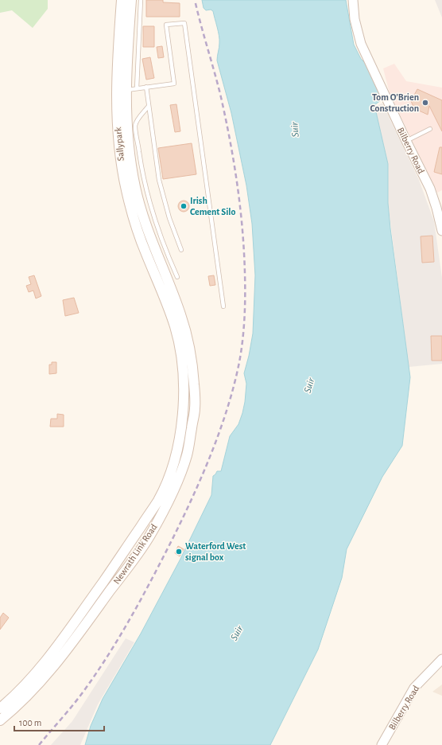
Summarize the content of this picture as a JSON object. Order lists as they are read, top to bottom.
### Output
{
  "streets": {
    "main road": ["Sallypark", "Newrath Link Road"],
    "street": ["Bilberry Road"]
  },
  "crossings": [
    ["Sallypark", "Newrath Link Road"]
  ],
  "water": ["Suir"],
  "places": ["Tom O’Brien Construction", "Irish Cement Silo", "Waterford West signal box"],
  "scale_bar": "100 m"
}
